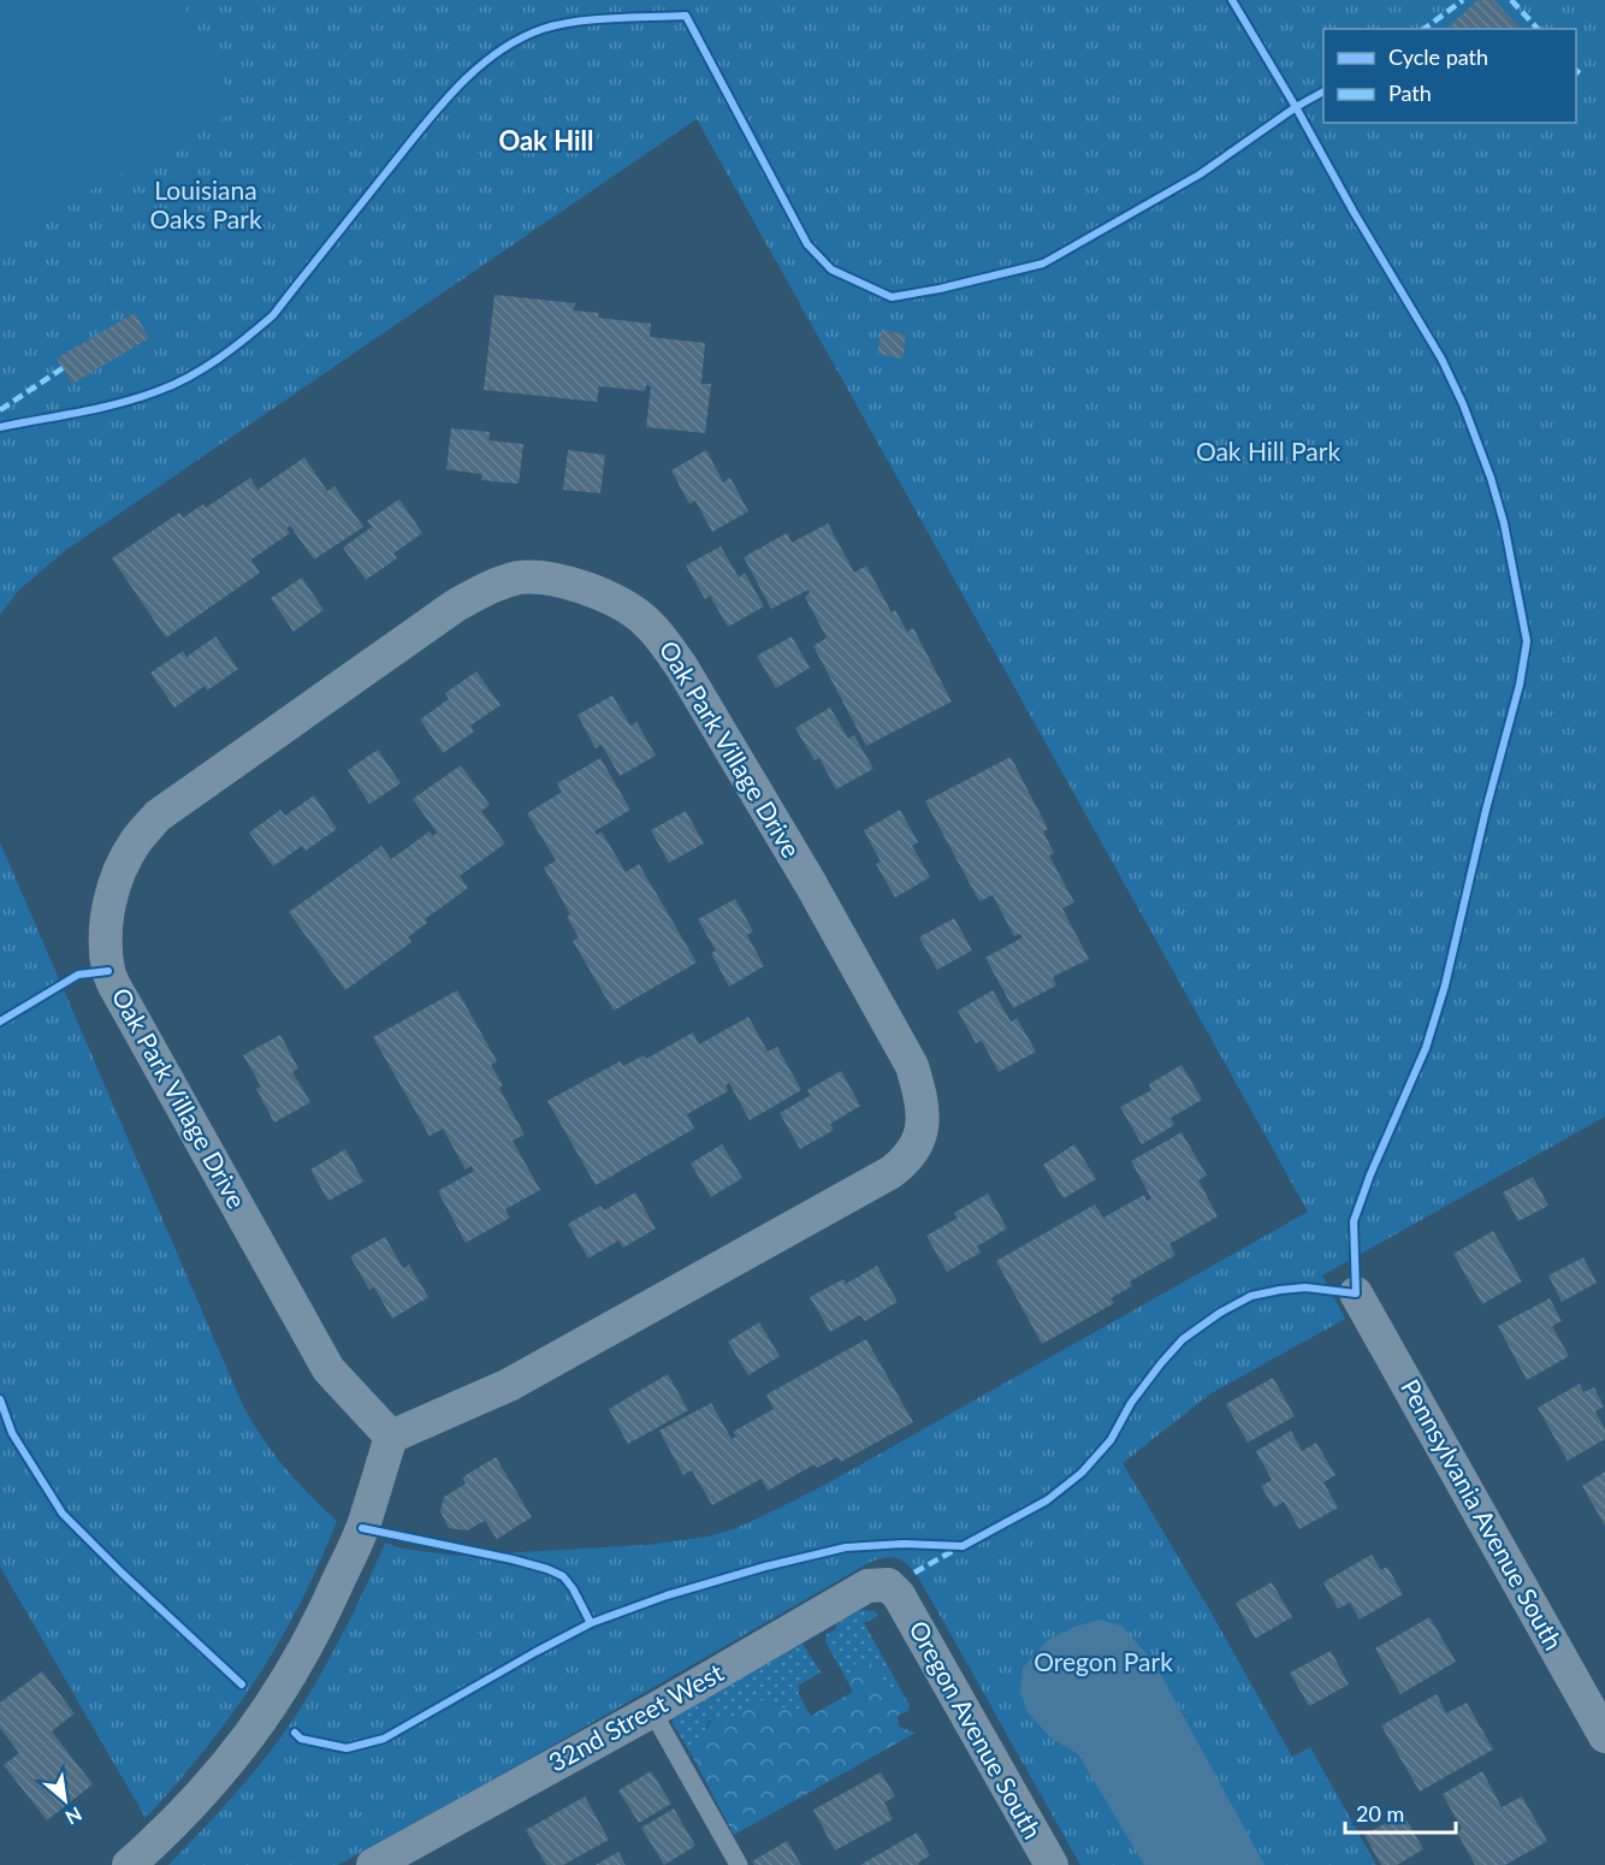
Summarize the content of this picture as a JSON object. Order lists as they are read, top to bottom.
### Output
{
  "streets": {
    "street": [
      "Oak Park Village Drive",
      "Pennsylvania Avenue South",
      "32nd Street West",
      "Oregon Avenue South"
    ]
  },
  "crossings": [
    ["32nd Street West", "Oregon Avenue South"]
  ],
  "districts": ["Oak Hill"],
  "parks": ["Louisiana Oaks Park", "Oak Hill Park", "Oregon Park"],
  "legend": ["Cycle path", "Path"],
  "scale_bar": "20 m",
  "north": "bottom right"
}
